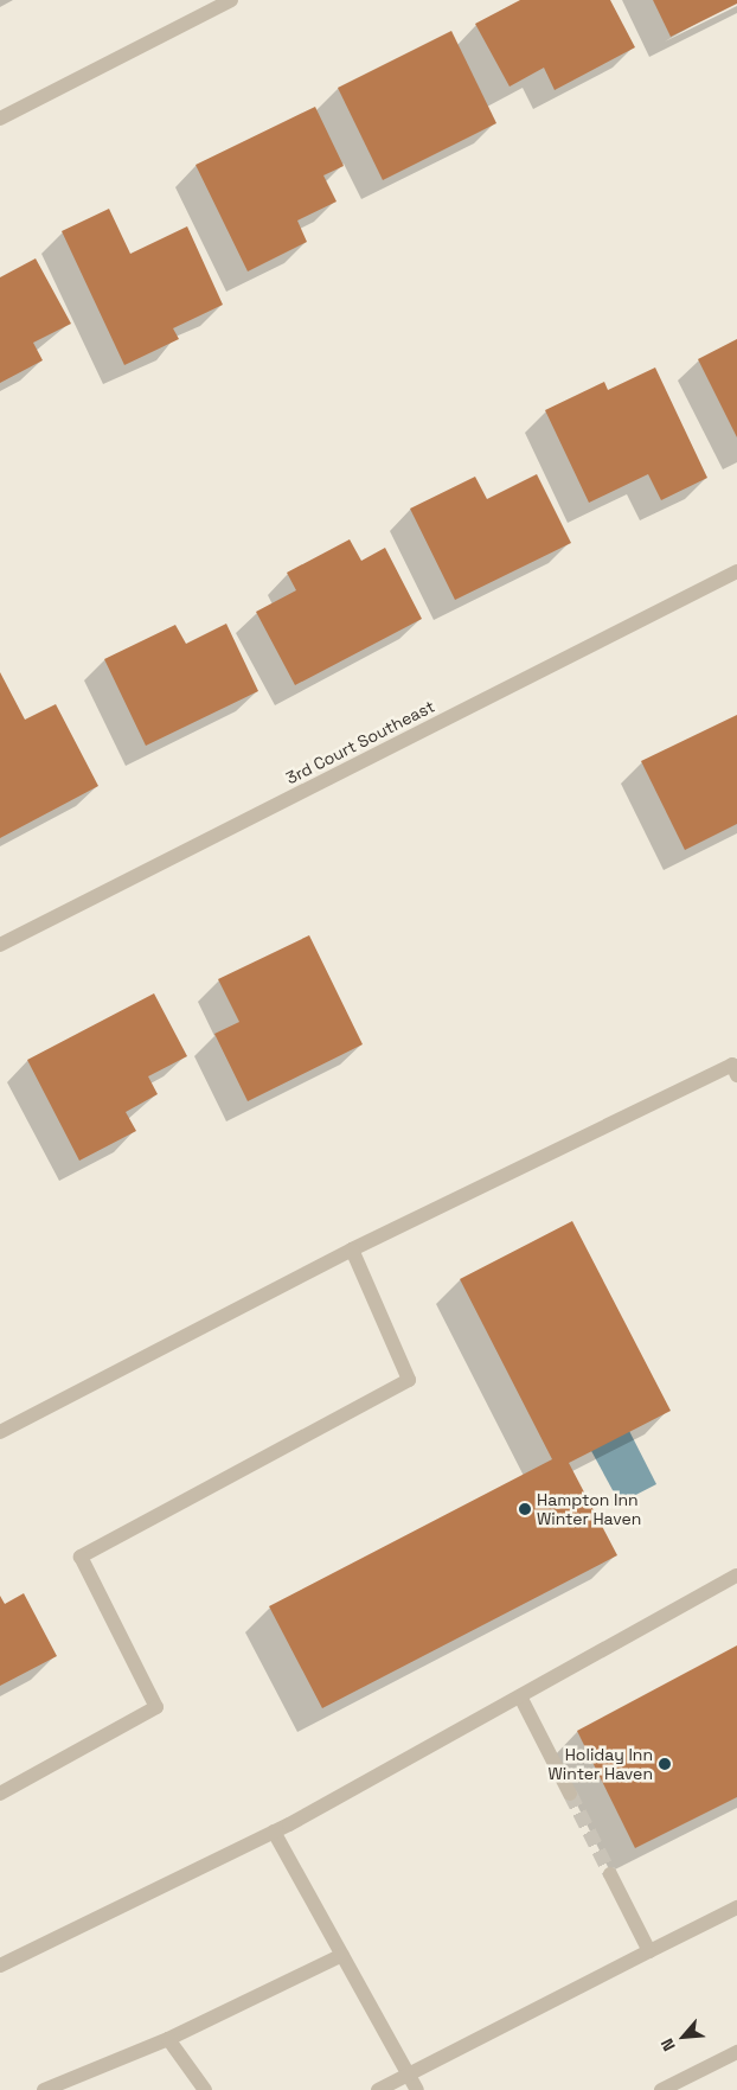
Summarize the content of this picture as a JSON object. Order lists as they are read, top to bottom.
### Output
{
  "streets": {
    "street": ["3rd Court Southeast"]
  },
  "places": ["Hampton Inn Winter Haven", "Holiday Inn Winter Haven"],
  "north": "bottom left"
}
